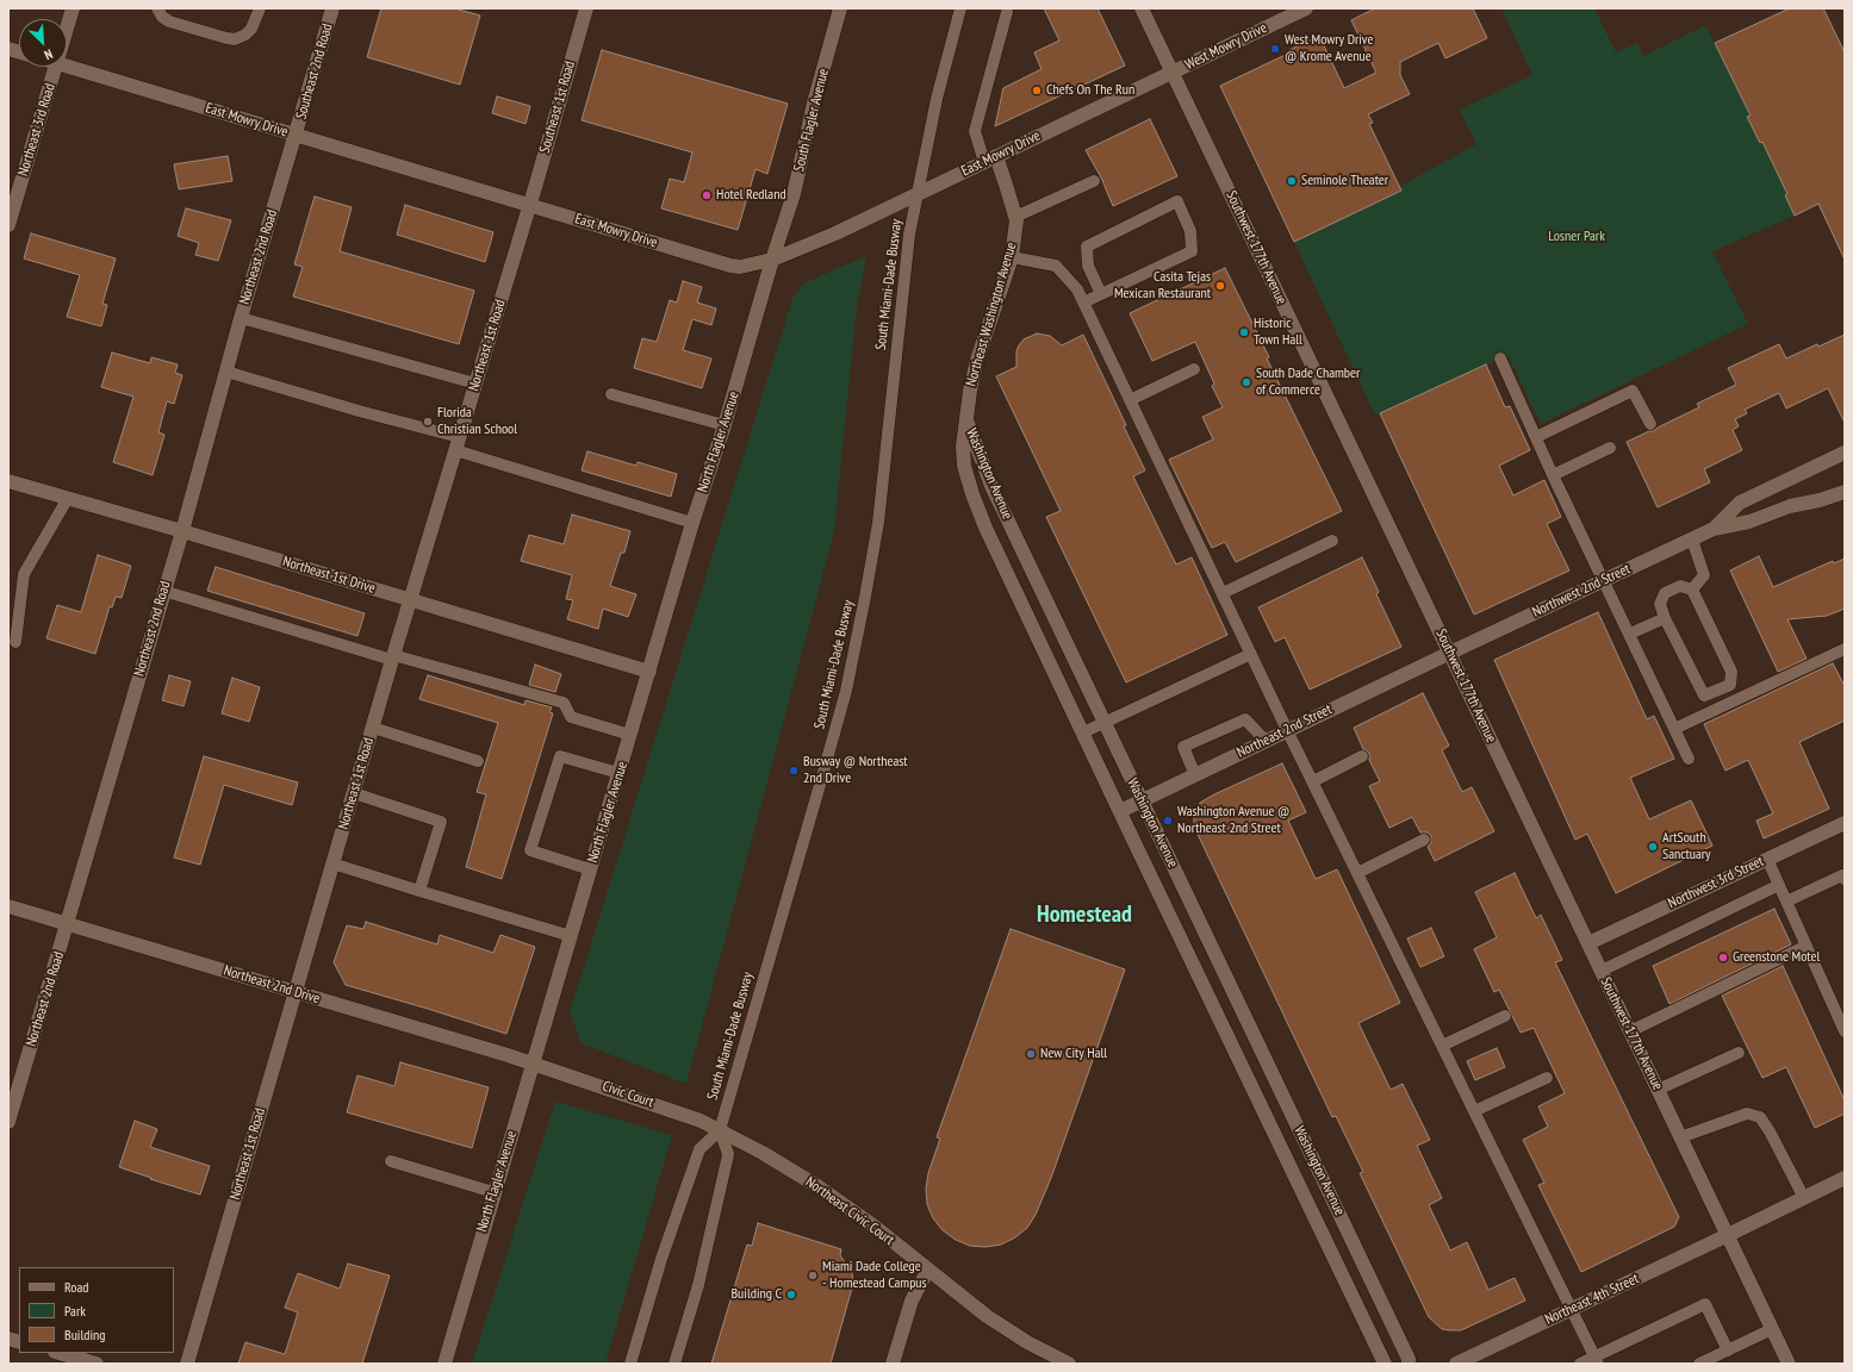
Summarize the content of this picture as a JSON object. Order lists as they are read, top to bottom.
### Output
{
  "streets": {
    "street": [
      "West Mowry Drive",
      "Southeast 2nd Road",
      "Southeast 1st Road",
      "East Mowry Drive",
      "South Flagler Avenue",
      "Northeast 3rd Road",
      "Southwest 177th Avenue",
      "Northeast 2nd Road",
      "Northeast Washington Avenue",
      "Northeast 1st Road",
      "North Flagler Avenue",
      "Washington Avenue",
      "Northeast 1st Drive",
      "Northwest 2nd Street",
      "Northeast 2nd Street",
      "Northwest 3rd Street",
      "Northeast 2nd Drive",
      "Civic Court",
      "Northeast Civic Court",
      "Northeast 4th Street"
    ],
    "lane": ["South Miami-Dade Busway"]
  },
  "crossings": [
    ["West Mowry Drive", "East Mowry Drive"],
    ["West Mowry Drive", "Southwest 177th Avenue"],
    ["Southeast 2nd Road", "East Mowry Drive"],
    ["Southeast 2nd Road", "Northeast 2nd Road"],
    ["Southeast 1st Road", "East Mowry Drive"],
    ["Southeast 1st Road", "Northeast 1st Road"],
    ["East Mowry Drive", "South Flagler Avenue"],
    ["East Mowry Drive", "Southwest 177th Avenue"],
    ["East Mowry Drive", "Northeast 2nd Road"],
    ["East Mowry Drive", "South Miami-Dade Busway"],
    ["East Mowry Drive", "Northeast Washington Avenue"],
    ["East Mowry Drive", "Northeast 1st Road"],
    ["East Mowry Drive", "North Flagler Avenue"],
    ["South Flagler Avenue", "North Flagler Avenue"],
    ["Southwest 177th Avenue", "Northwest 2nd Street"],
    ["Southwest 177th Avenue", "Northeast 2nd Street"],
    ["Southwest 177th Avenue", "Northwest 3rd Street"],
    ["Southwest 177th Avenue", "Northeast 4th Street"],
    ["Northeast 2nd Road", "Northeast 1st Drive"],
    ["Northeast 2nd Road", "Northeast 2nd Drive"],
    ["South Miami-Dade Busway", "Civic Court"],
    ["South Miami-Dade Busway", "Northeast Civic Court"],
    ["Northeast Washington Avenue", "Washington Avenue"],
    ["Northeast 1st Road", "Northeast 1st Drive"],
    ["Northeast 1st Road", "Northeast 2nd Drive"],
    ["North Flagler Avenue", "Northeast 1st Drive"],
    ["North Flagler Avenue", "Northeast 2nd Drive"],
    ["North Flagler Avenue", "Civic Court"],
    ["Washington Avenue", "Northeast 2nd Street"],
    ["Northwest 2nd Street", "Northeast 2nd Street"],
    ["Northeast 2nd Drive", "Civic Court"],
    ["Civic Court", "Northeast Civic Court"]
  ],
  "districts": ["Homestead"],
  "parks": ["Losner Park"],
  "places": [
    "West Mowry Drive @ Krome Avenue",
    "Chefs On The Run",
    "Seminole Theater",
    "Hotel Redland",
    "Casita Tejas Mexican Restaurant",
    "Historic Town Hall",
    "South Dade Chamber of Commerce",
    "Florida Christian School",
    "Busway @ Northeast 2nd Drive",
    "Washington Avenue @ Northeast 2nd Street",
    "ArtSouth Sanctuary",
    "Greenstone Motel",
    "New City Hall",
    "Miami Dade College - Homestead Campus",
    "Building C"
  ],
  "legend": ["Road", "Park", "Building"],
  "north": "bottom right"
}
